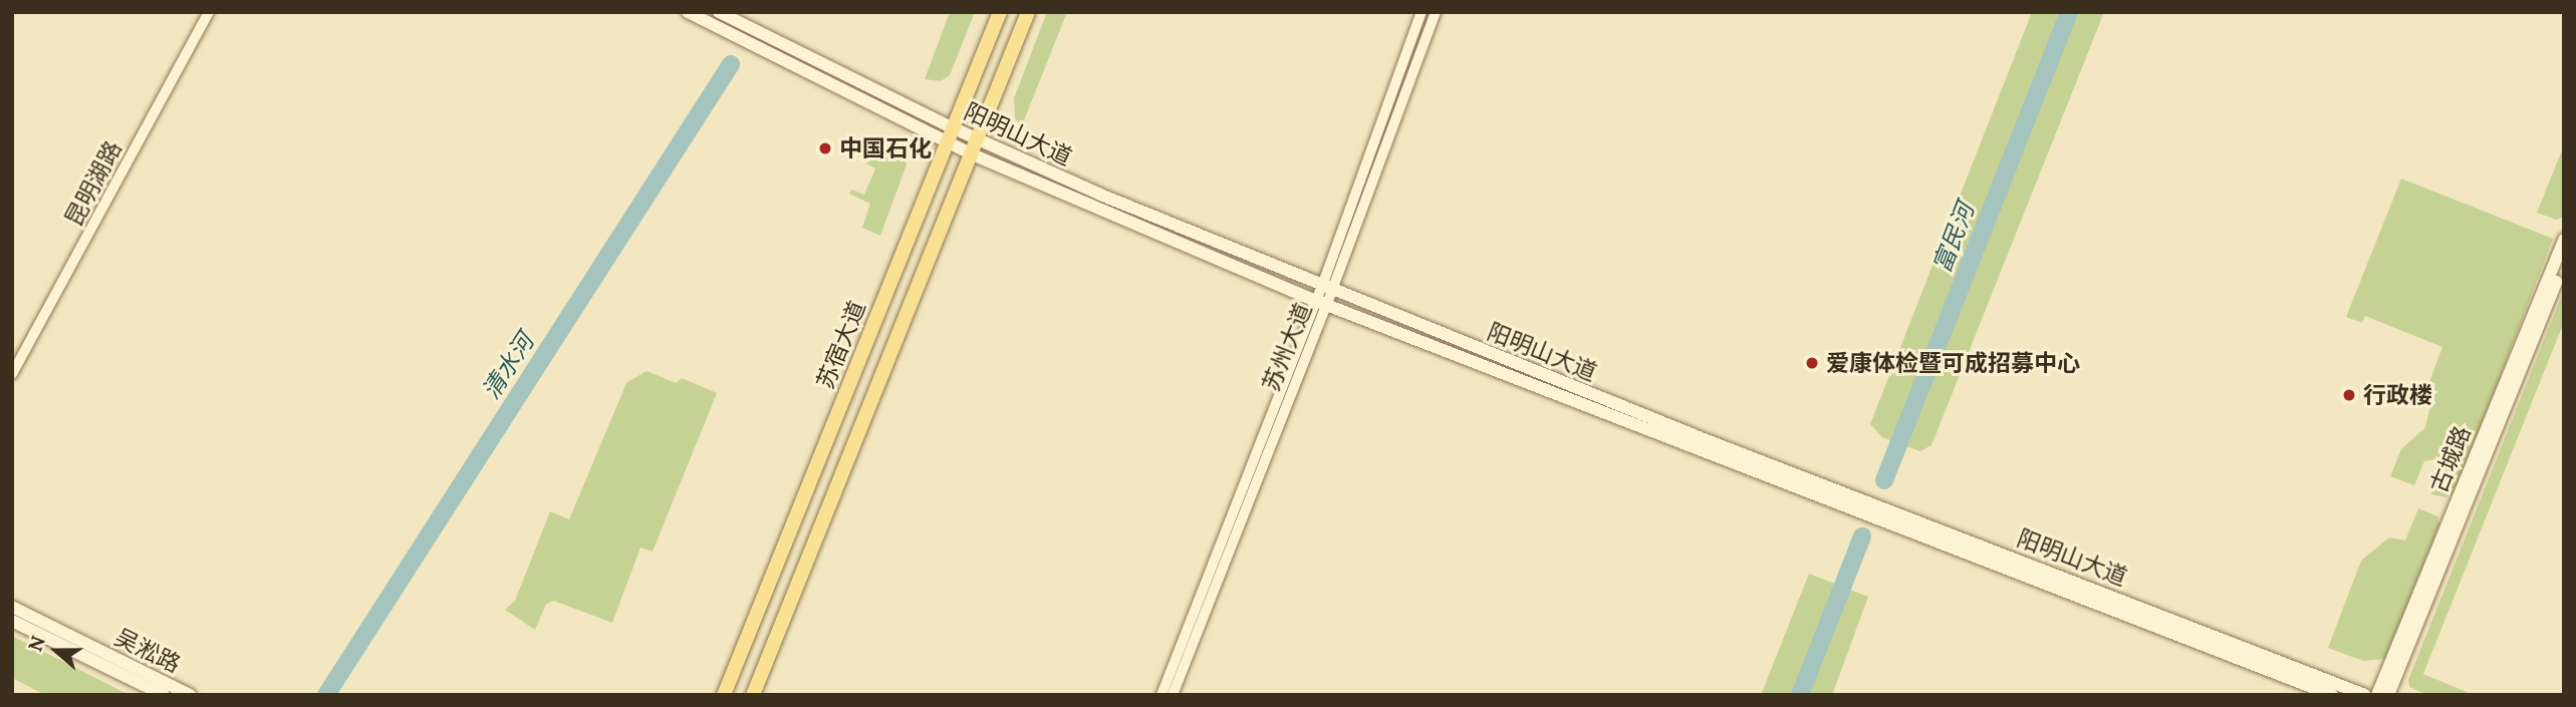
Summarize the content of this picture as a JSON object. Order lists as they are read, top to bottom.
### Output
{
  "streets": {
    "main road": [
      "阳明山大道",
      "苏宿大道",
      "古城路",
      "吴淞路"
    ],
    "street": ["昆明湖路", "苏州大道"]
  },
  "crossings": [
    ["阳明山大道", "苏宿大道"],
    ["阳明山大道", "苏州大道"]
  ],
  "water": ["富民河", "清水河"],
  "places": ["中国石化", "爱康体检暨可成招募中心", "行政楼"],
  "north": "left"
}
